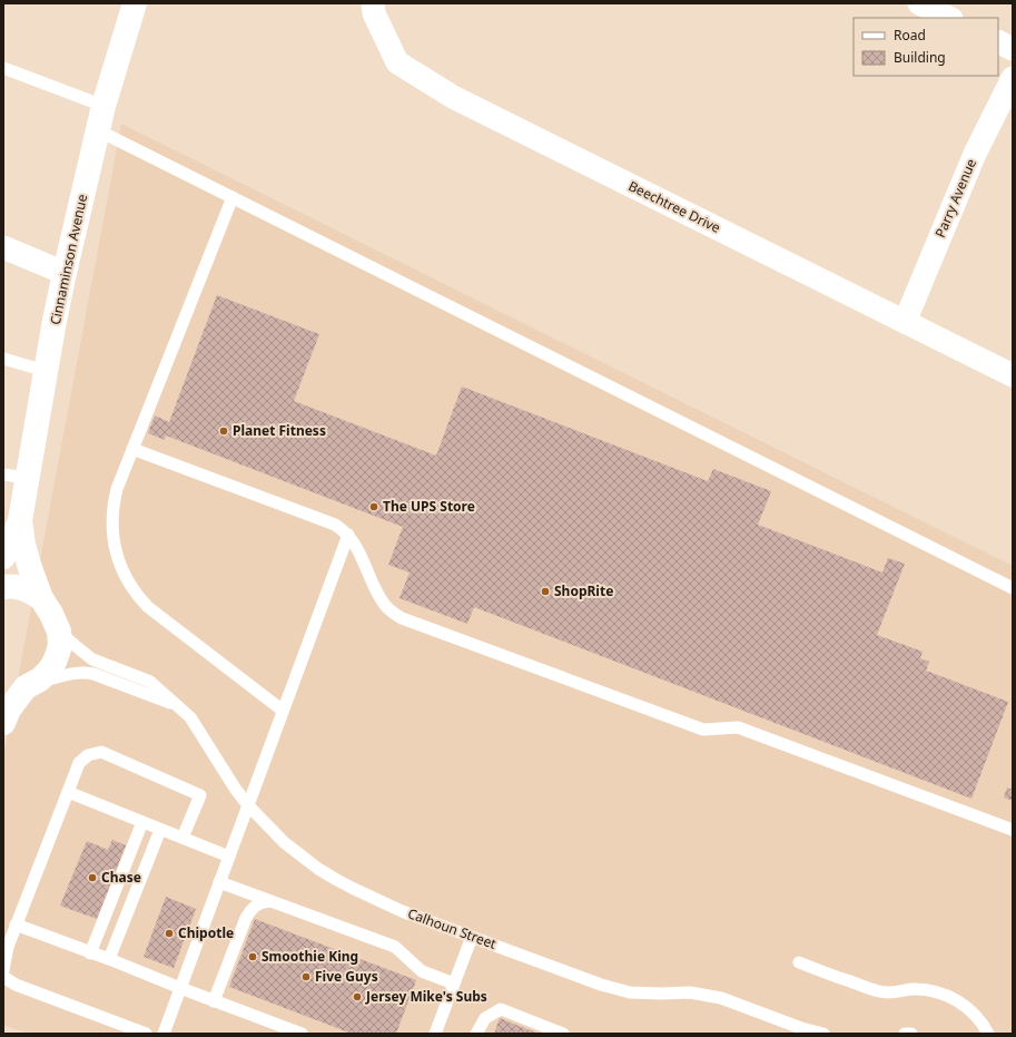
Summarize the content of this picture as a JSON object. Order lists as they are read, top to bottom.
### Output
{
  "streets": {
    "main road": ["Cinnaminson Avenue"],
    "street": ["Parry Avenue", "Beechtree Drive"],
    "lane": ["Calhoun Street"]
  },
  "crossings": [
    ["Parry Avenue", "Beechtree Drive"],
    ["Cinnaminson Avenue", "Calhoun Street"]
  ],
  "places": [
    "Planet Fitness",
    "The UPS Store",
    "ShopRite",
    "Chase",
    "Chipotle",
    "Smoothie King",
    "Five Guys",
    "Jersey Mike's Subs"
  ],
  "legend": ["Road", "Building"]
}
